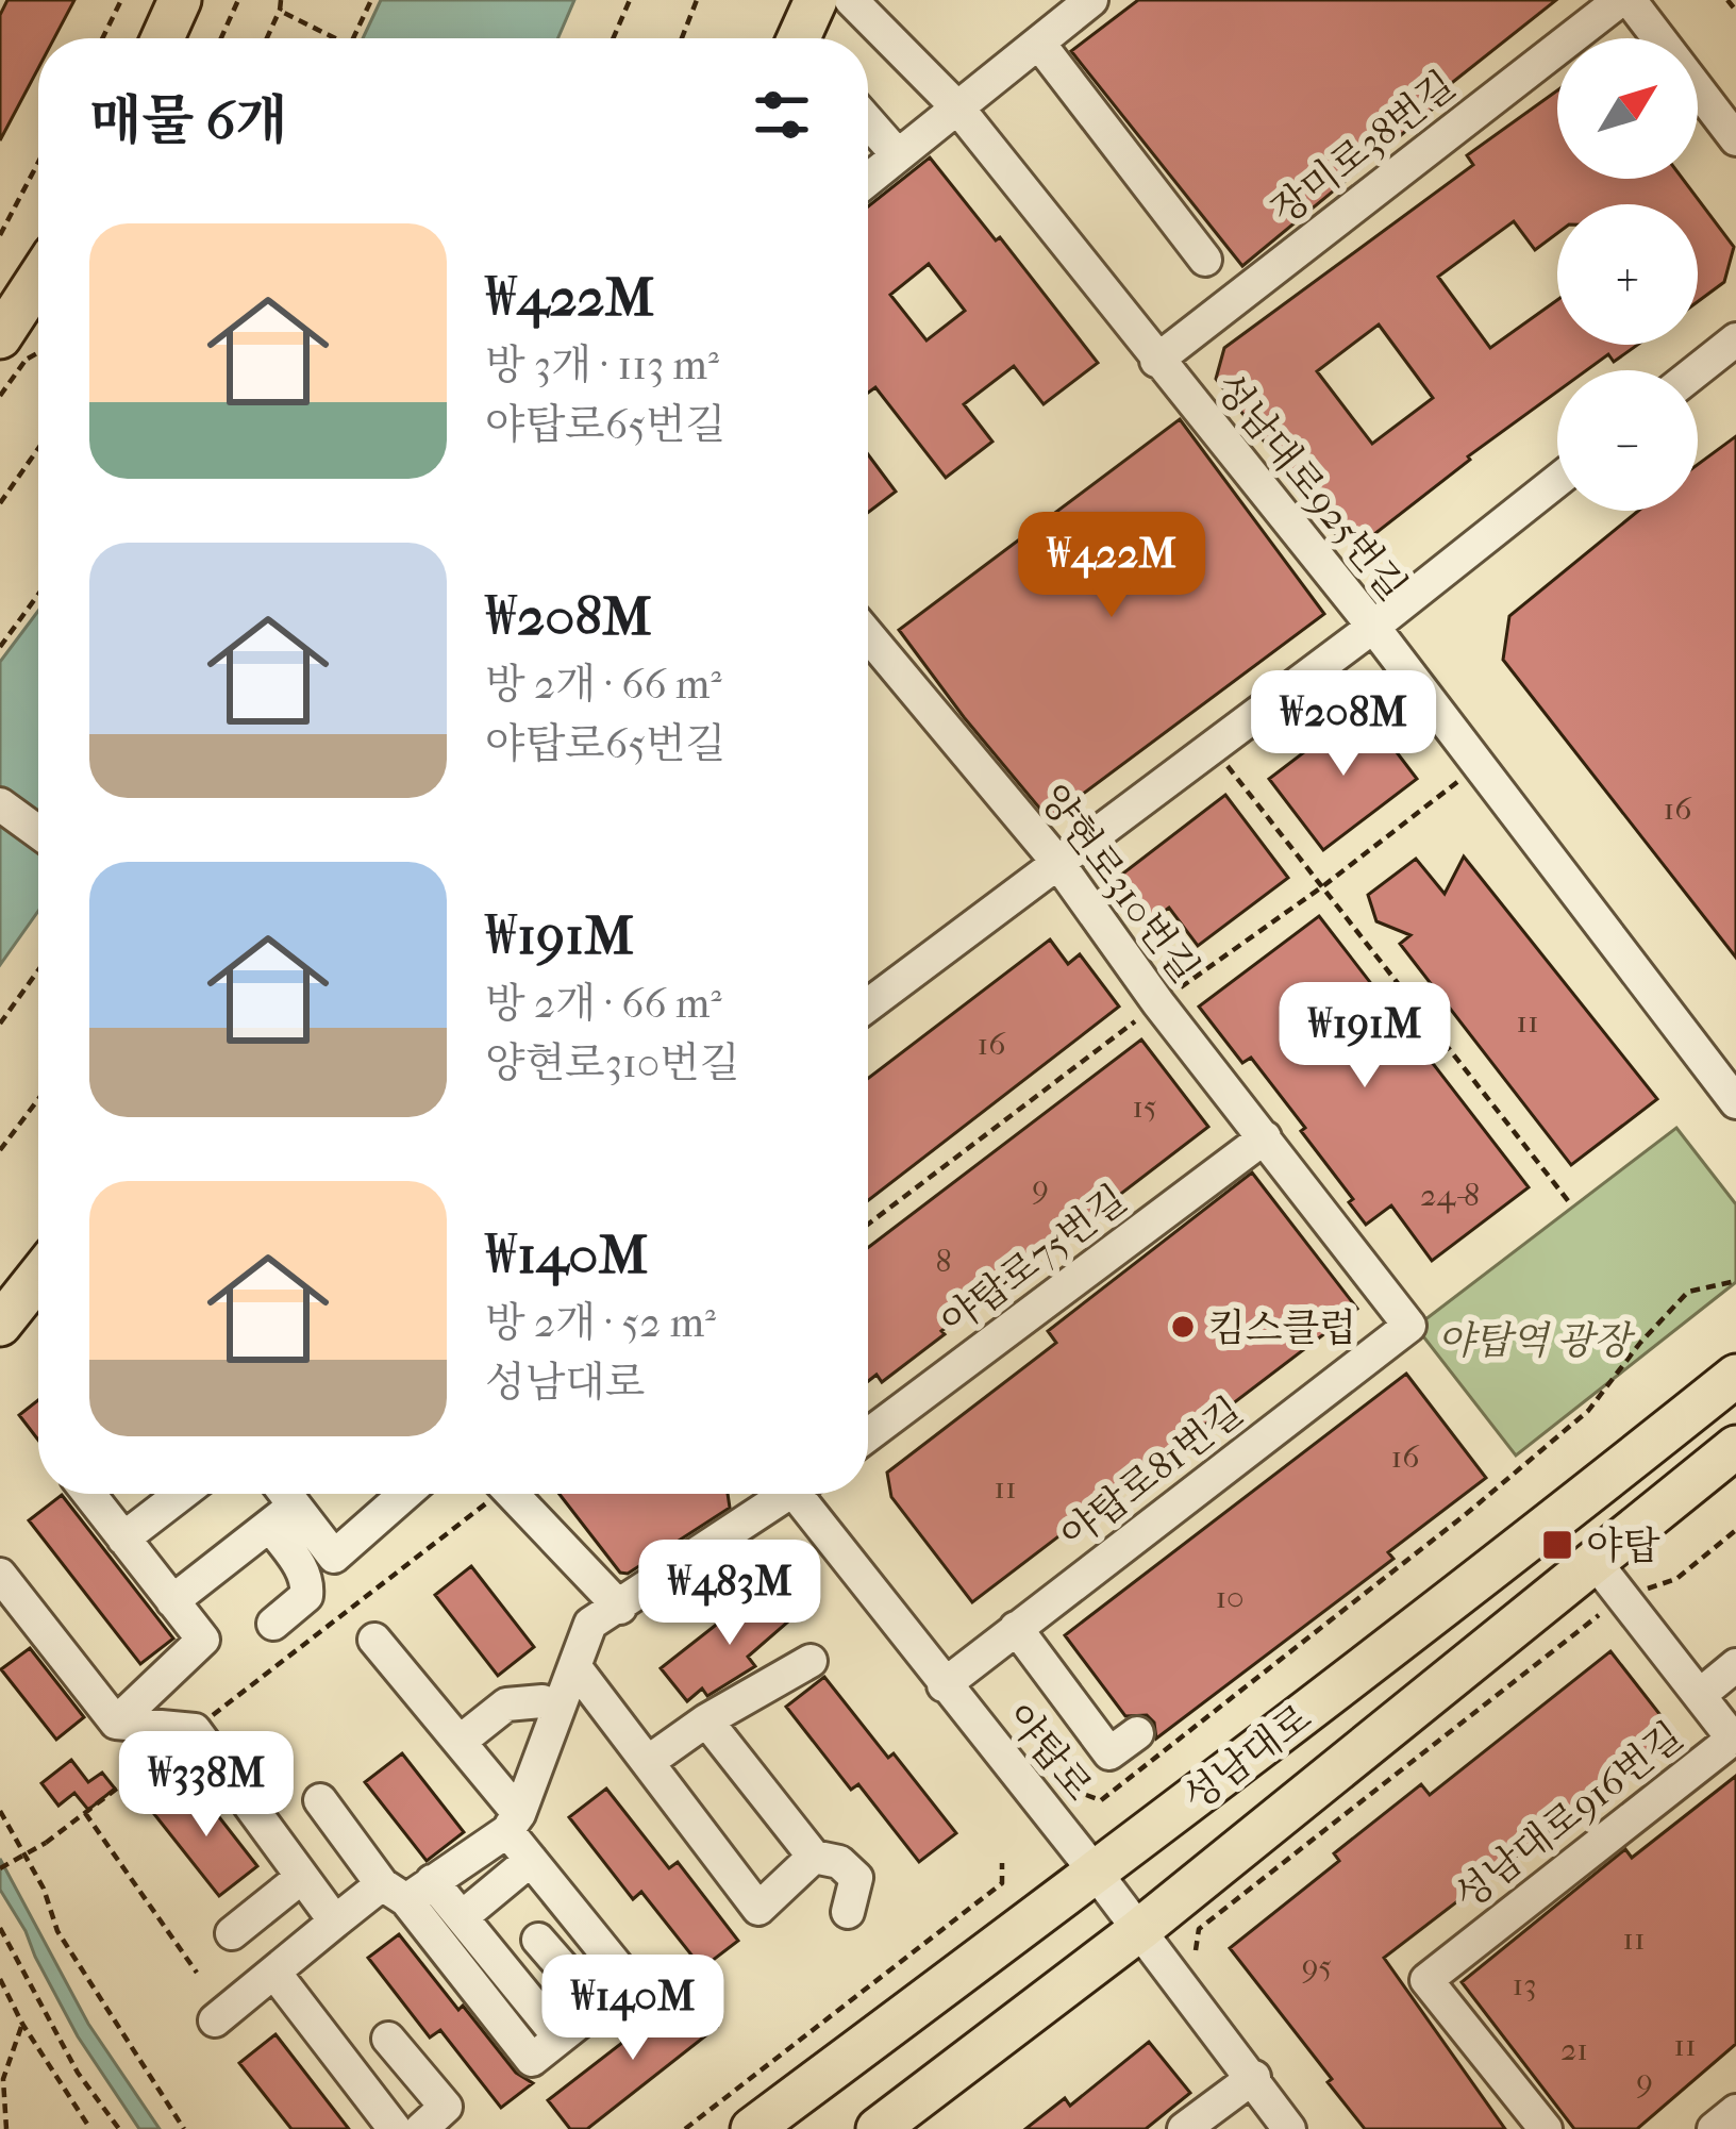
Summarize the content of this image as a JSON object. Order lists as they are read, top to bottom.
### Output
{
  "streets": {
    "main road": ["성남대로"],
    "street": [
      "장미로38번길",
      "성남대로925번길",
      "양현로310번길",
      "야탑로75번길",
      "야탑로81번길",
      "야탑로",
      "성남대로916번길"
    ]
  },
  "crossings": [
    ["장미로38번길", "성남대로925번길"],
    ["양현로310번길", "야탑로75번길"],
    ["양현로310번길", "야탑로81번길"],
    ["야탑로81번길", "야탑로"],
    ["야탑로", "성남대로"],
    ["성남대로", "성남대로916번길"]
  ],
  "parks": ["야탑역 광장"],
  "places": {
    "other": ["킴스클럽"],
    "transit": ["야탑"]
  },
  "house_numbers": [
    "16",
    "11",
    "16",
    "15",
    "9",
    "24-8",
    "8",
    "16",
    "11",
    "10",
    "11",
    "95",
    "13",
    "11",
    "21",
    "9"
  ],
  "north": "top right",
  "page": {
    "map_buttons": ["+", "−"],
    "heading": "매물 6개",
    "list": [
      {
        "name": "₩422M",
        "note": "방 3개 · 113 m² · 야탑로65번길"
      },
      {
        "name": "₩208M",
        "note": "방 2개 · 66 m² · 야탑로65번길"
      },
      {
        "name": "₩191M",
        "note": "방 2개 · 66 m² · 양현로310번길"
      },
      {
        "name": "₩140M",
        "note": "방 2개 · 52 m² · 성남대로"
      }
    ],
    "price": [
      "₩422M",
      "₩208M",
      "₩191M",
      "₩483M",
      "₩338M",
      "₩140M"
    ]
  }
}
